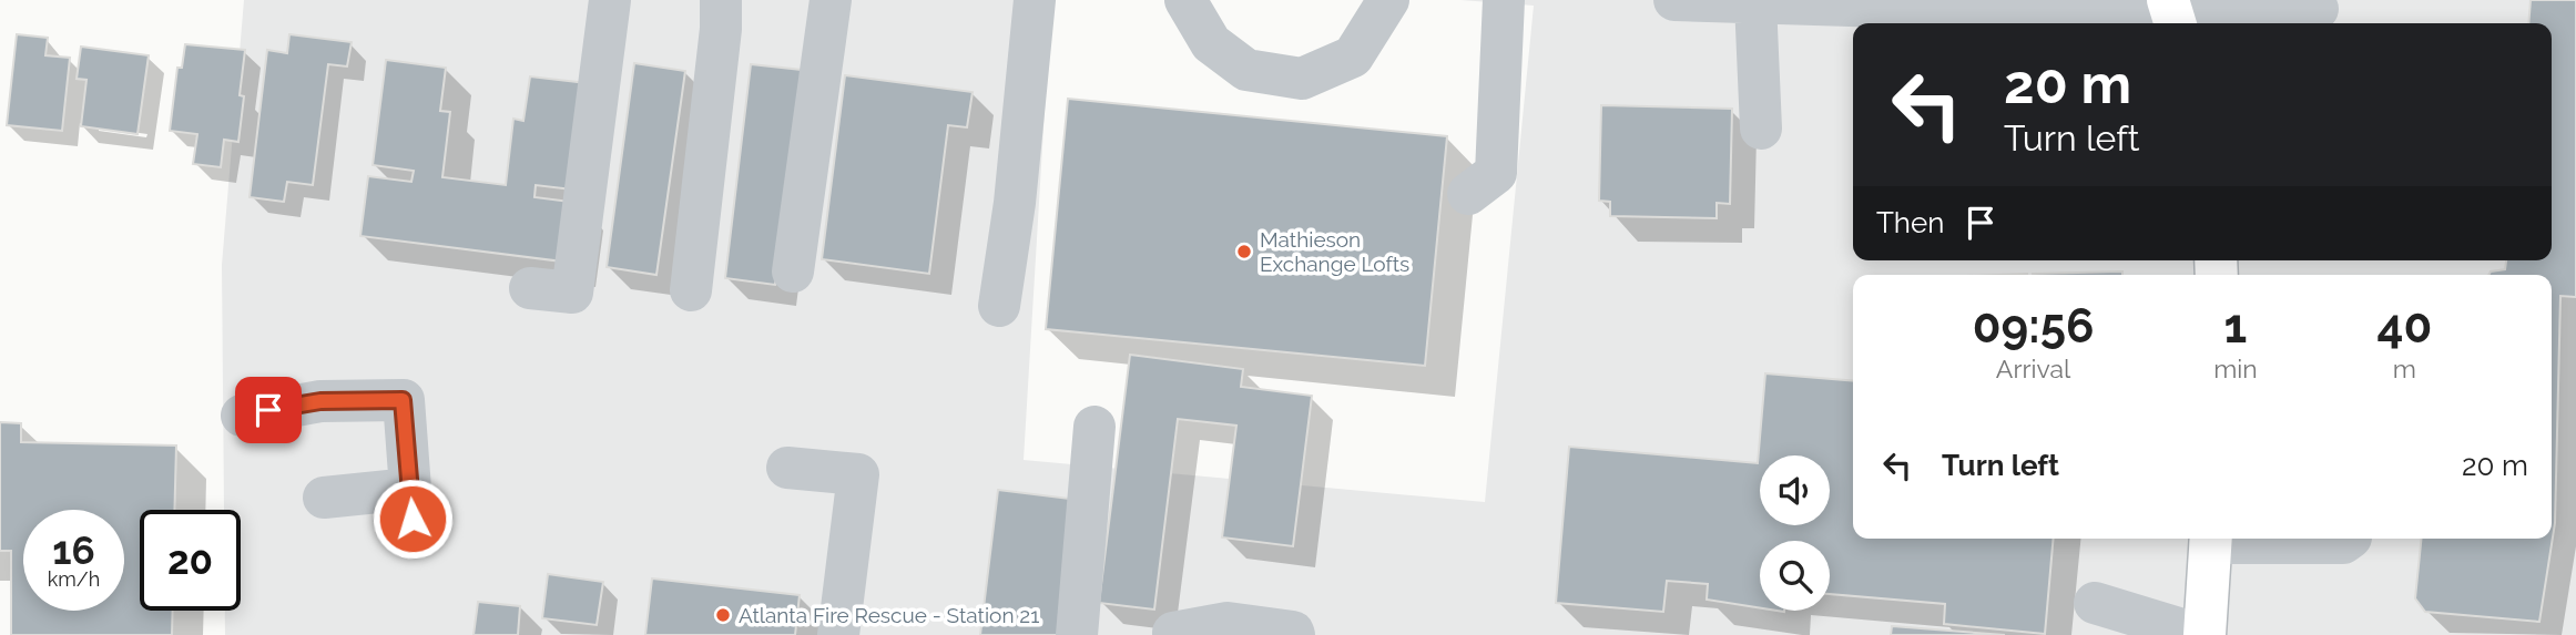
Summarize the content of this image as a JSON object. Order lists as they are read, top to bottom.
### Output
{
  "places": ["Mathieson Exchange Lofts", "Atlanta Fire Rescue - Station 21"],
  "page": {
    "turn": ["20 m", "Turn left"],
    "then": "Then",
    "eta": [
      "09:56",
      "Arrival",
      "1",
      "min",
      "40",
      "m"
    ],
    "list": [
      {
        "name": "Turn left",
        "value": "20 m"
      }
    ],
    "speed": "16 km/h",
    "limit": "20"
  }
}
